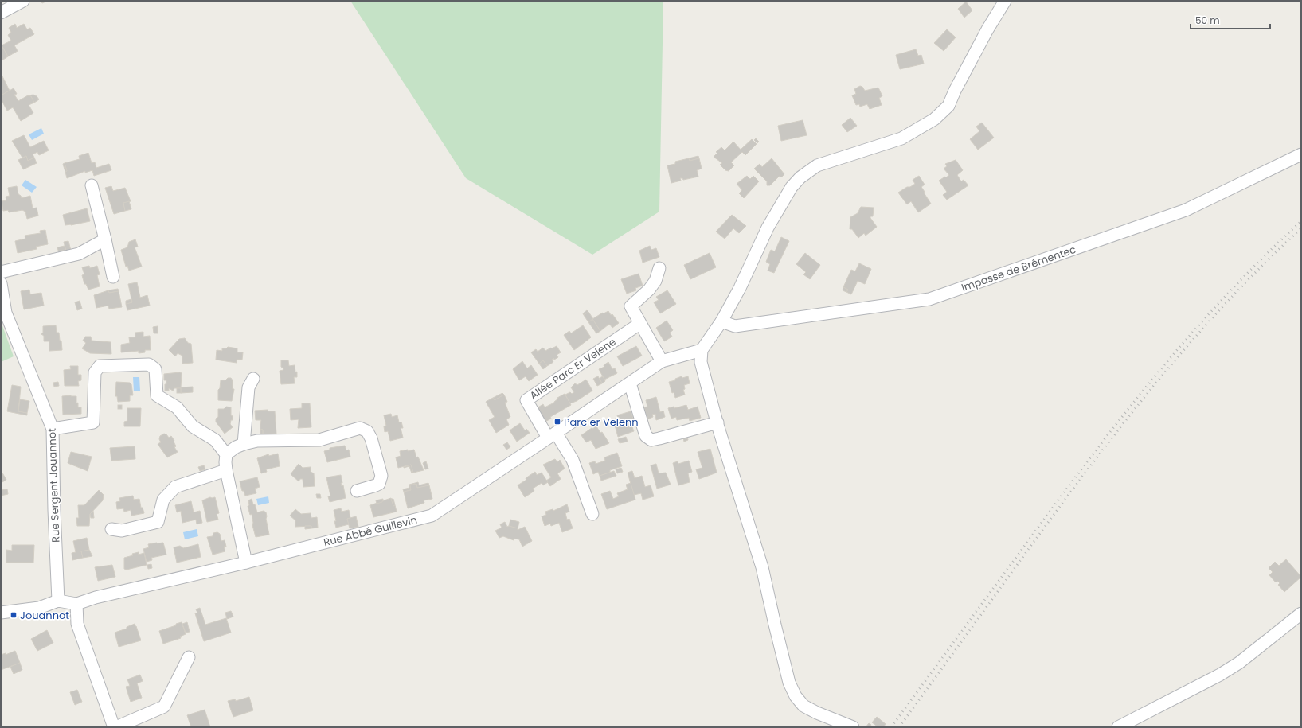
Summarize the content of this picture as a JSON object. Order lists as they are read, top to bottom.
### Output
{
  "streets": {
    "street": [
      "Impasse de Brémentec",
      "Allée Parc Er Velene",
      "Rue Sergent Jouannot",
      "Rue Abbé Guillevin"
    ]
  },
  "crossings": [
    ["Allée Parc Er Velene", "Rue Abbé Guillevin"],
    ["Rue Sergent Jouannot", "Rue Abbé Guillevin"]
  ],
  "places": {
    "transit": ["Parc er Velenn", "Jouannot"]
  },
  "scale_bar": "50 m"
}
